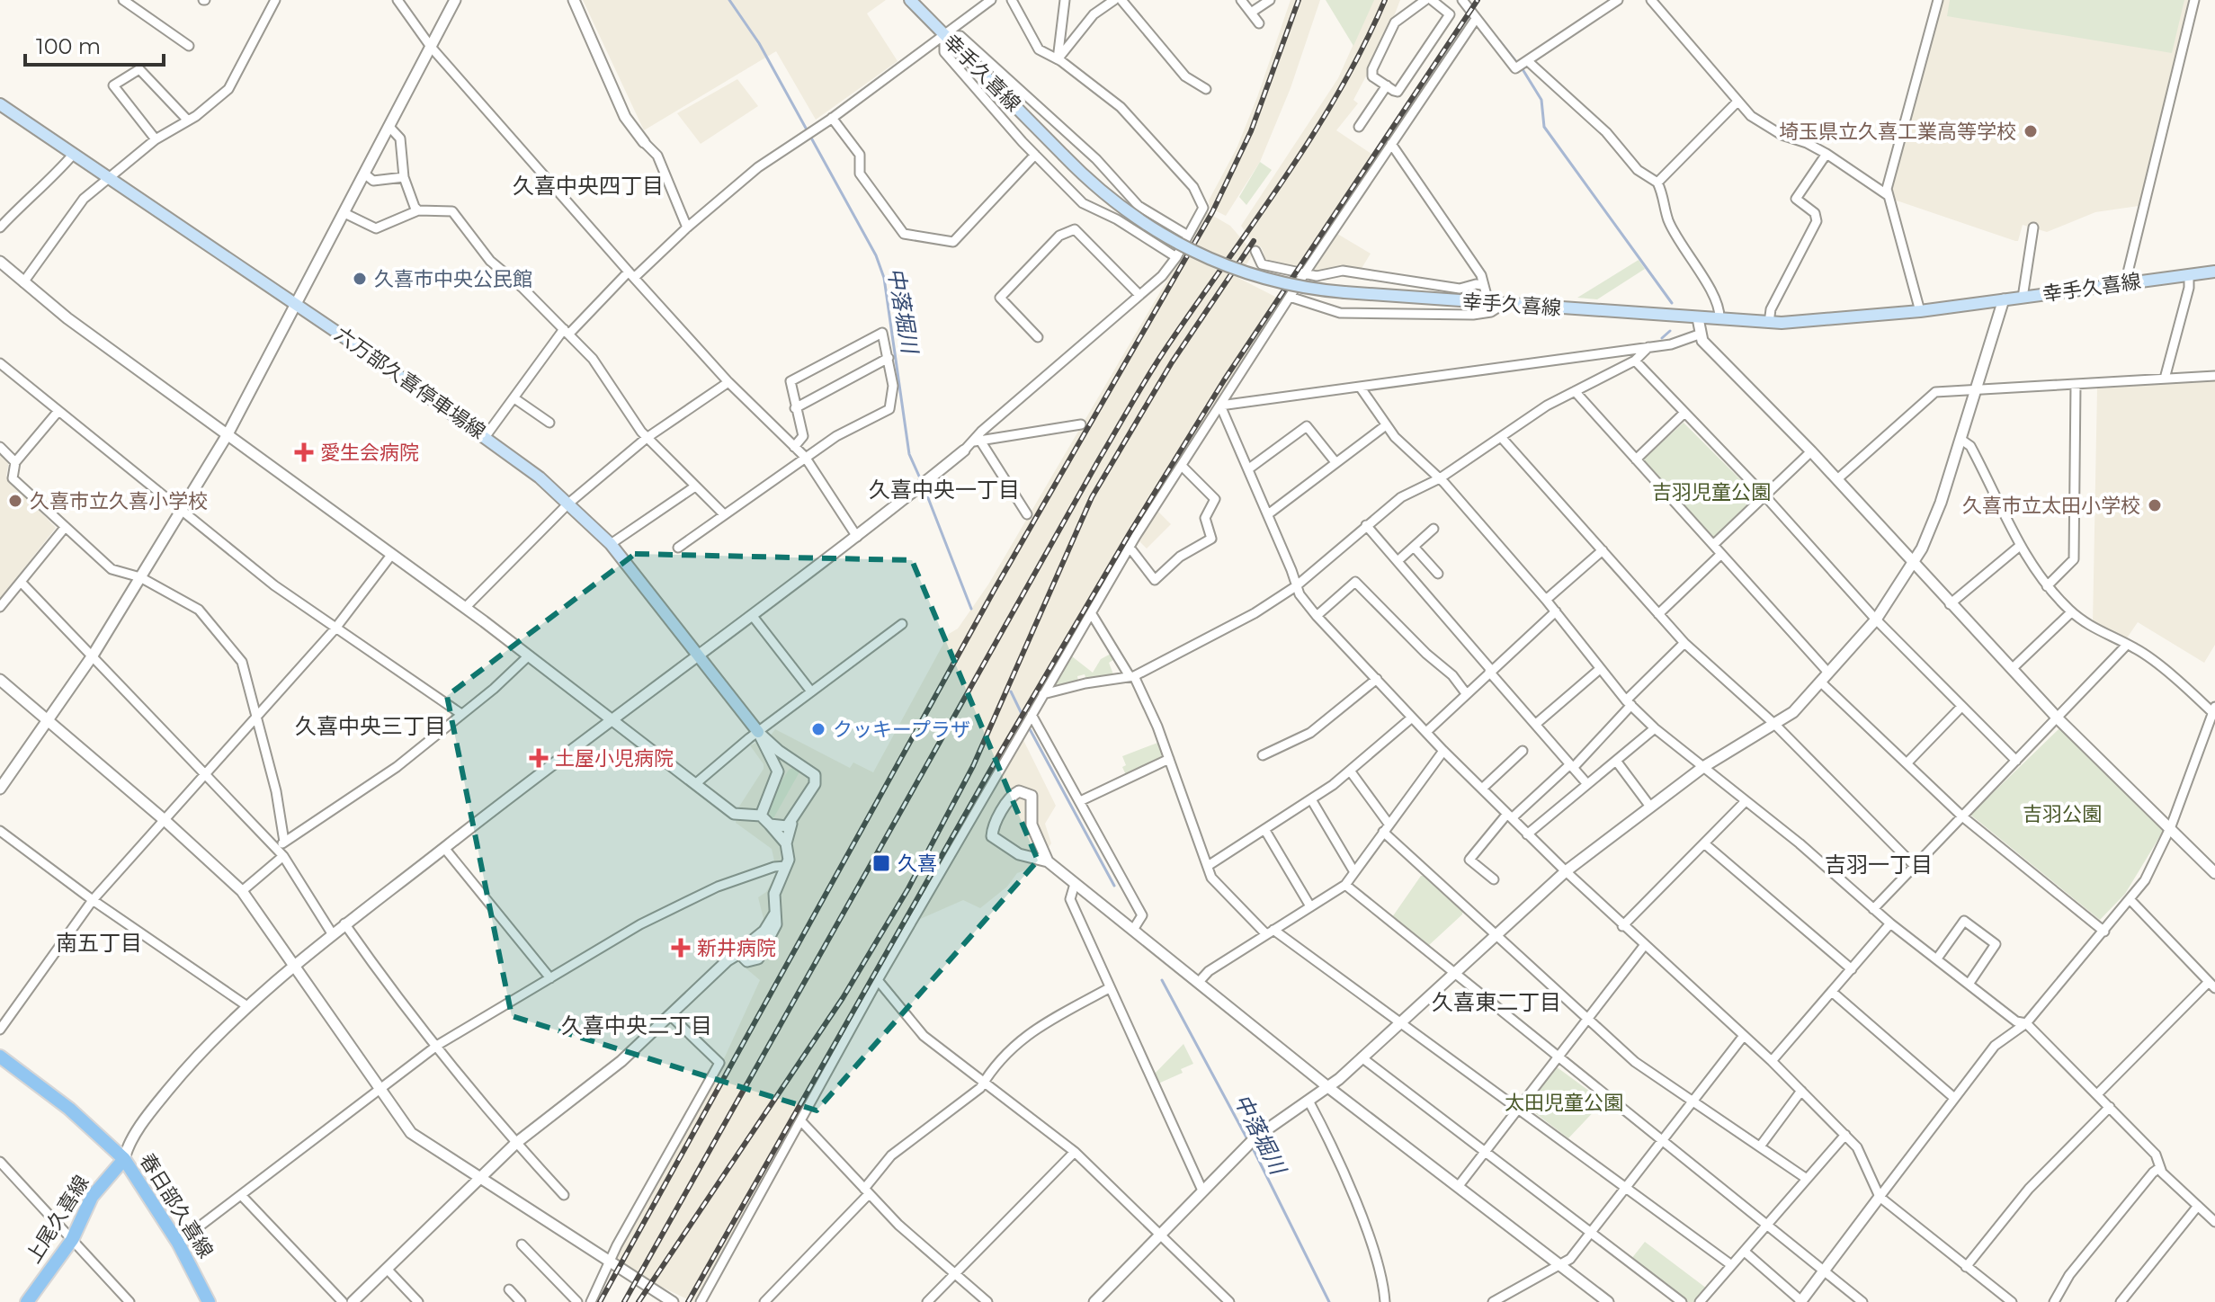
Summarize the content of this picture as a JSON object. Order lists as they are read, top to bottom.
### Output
{
  "streets": {
    "main road": [
      "幸手久喜線",
      "六万部久喜停車場線",
      "春日部久喜線",
      "上尾久喜線"
    ]
  },
  "crossings": [
    ["春日部久喜線", "上尾久喜線"]
  ],
  "districts": [
    "久喜中央四丁目",
    "久喜中央一丁目",
    "久喜中央三丁目",
    "吉羽一丁目",
    "南五丁目",
    "久喜東二丁目",
    "久喜中央二丁目"
  ],
  "water": ["中落堀川"],
  "parks": ["吉羽児童公園", "吉羽公園", "太田児童公園"],
  "places": {
    "other": [
      "埼玉県立久喜工業高等学校",
      "久喜市中央公民館",
      "久喜市立久喜小学校",
      "久喜市立太田小学校",
      "クッキープラザ"
    ],
    "health": ["愛生会病院", "土屋小児病院", "新井病院"],
    "transit": ["久喜"]
  },
  "scale_bar": "100 m"
}
